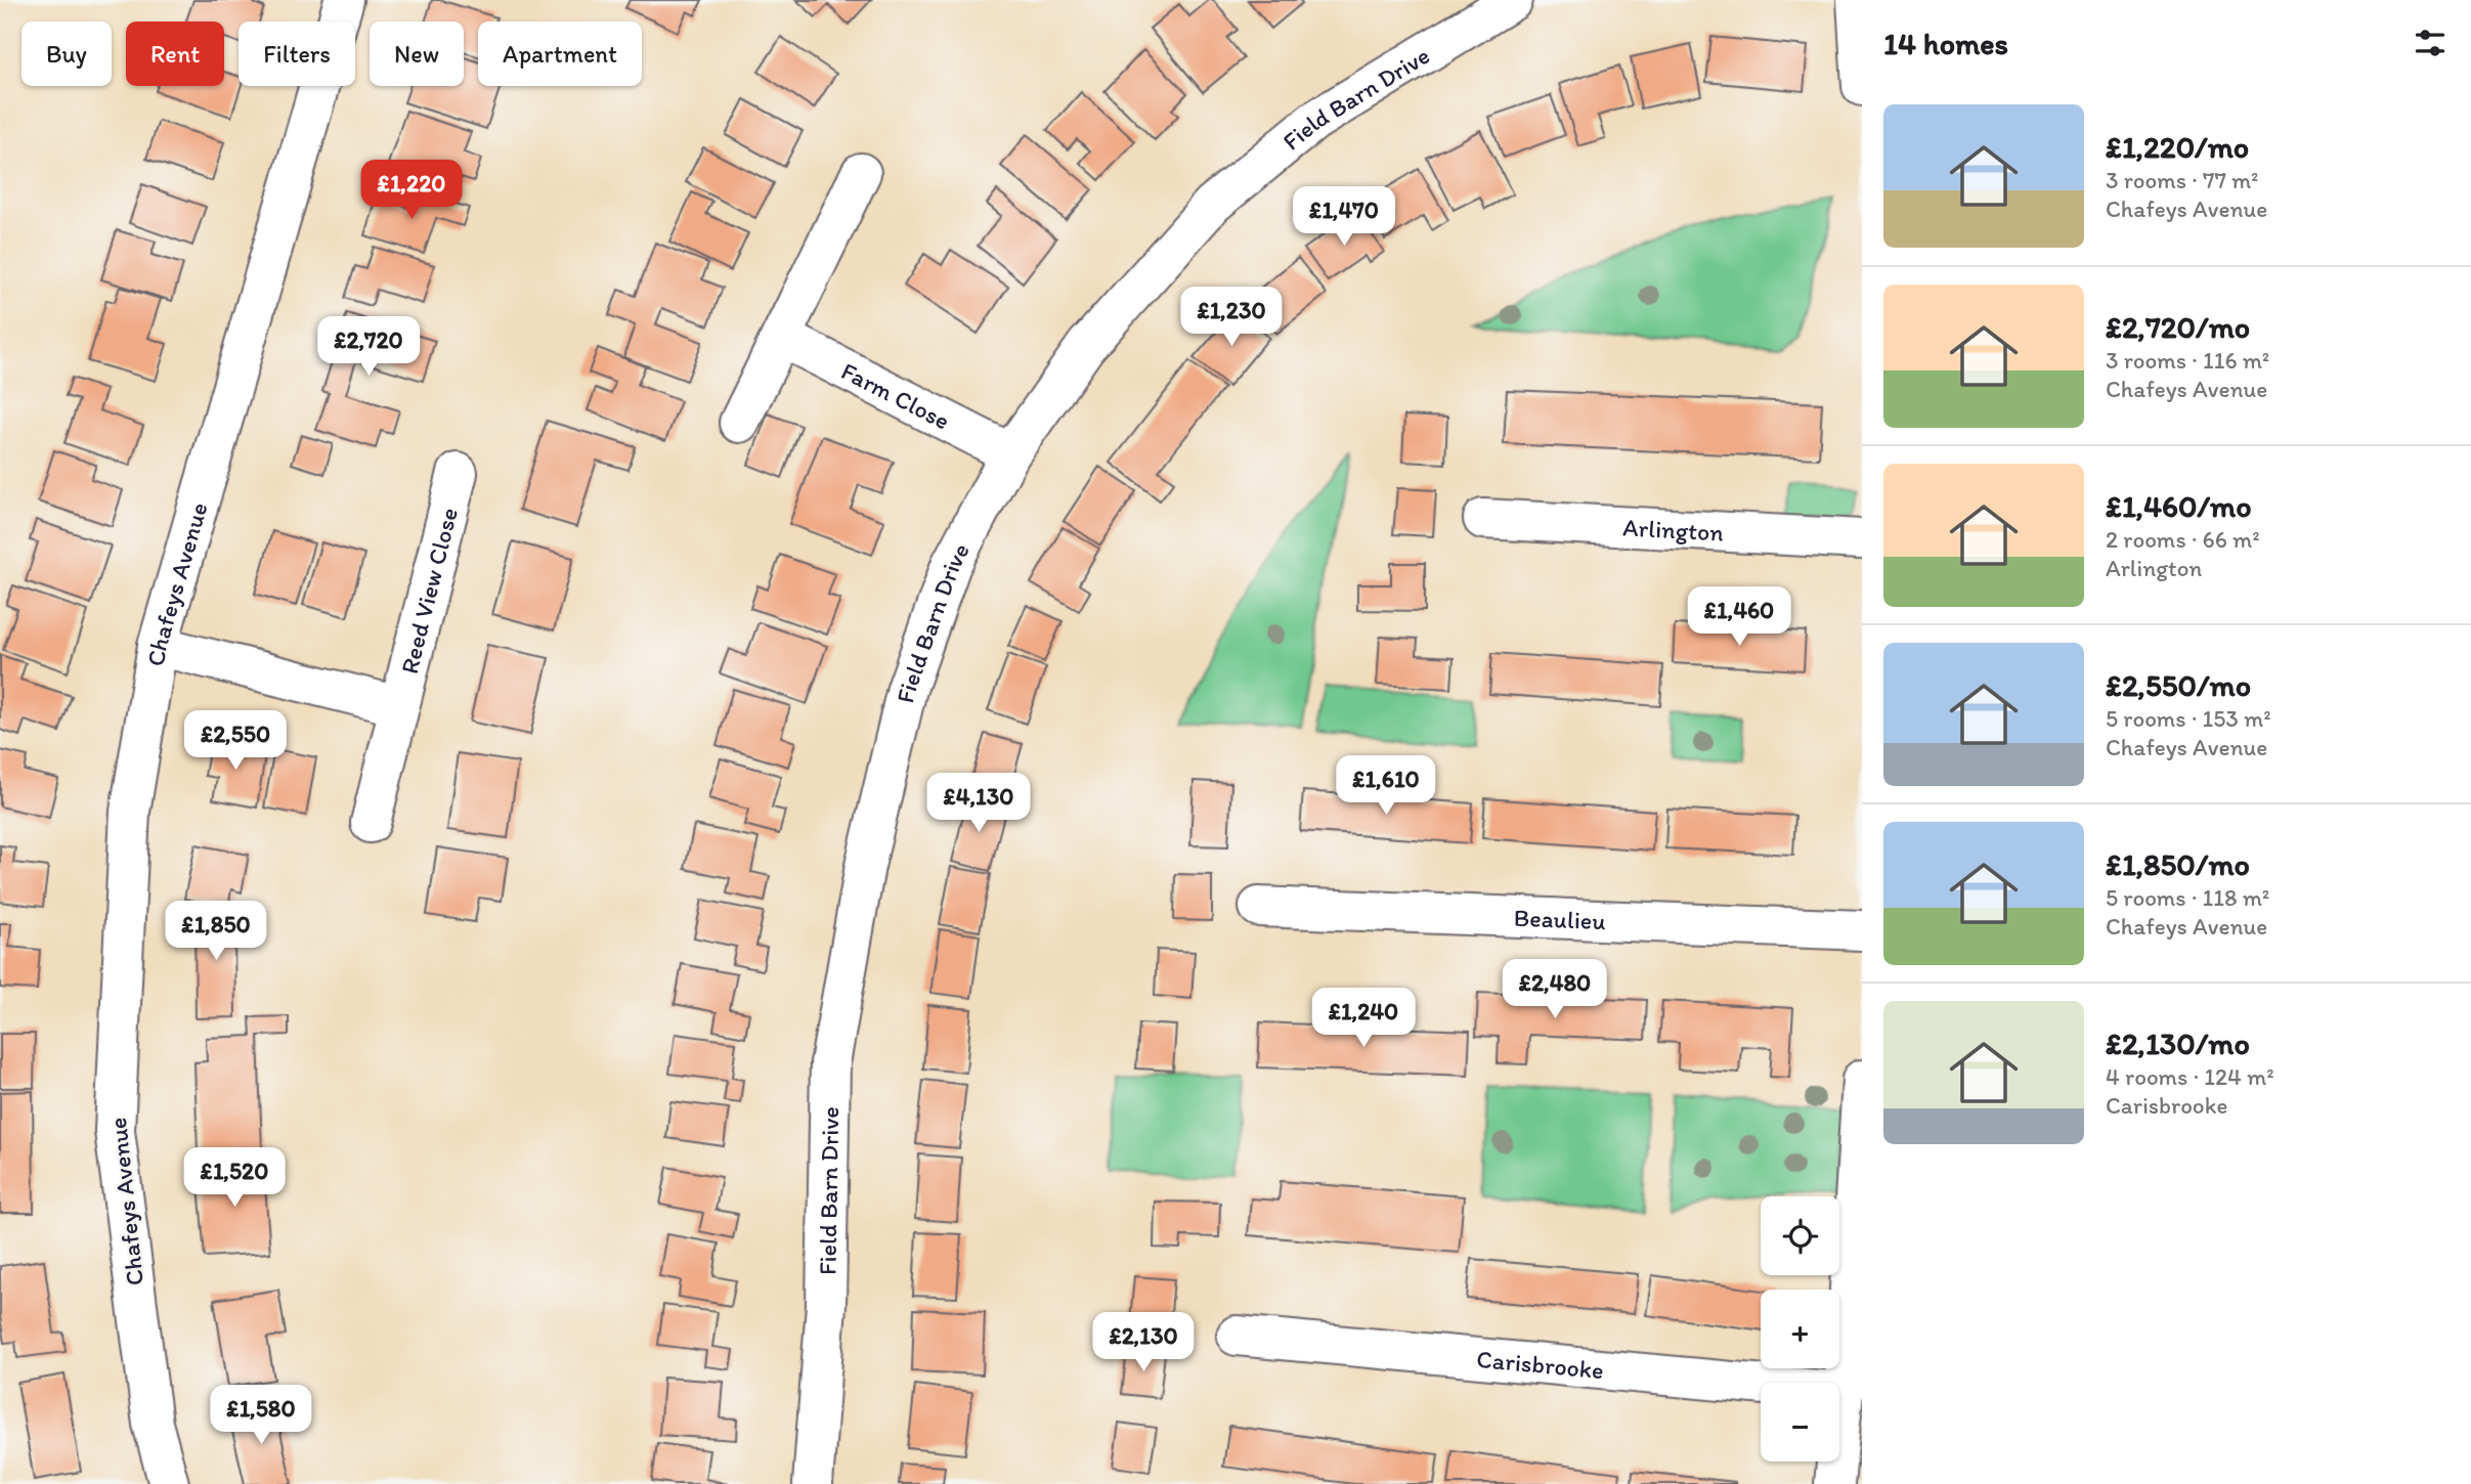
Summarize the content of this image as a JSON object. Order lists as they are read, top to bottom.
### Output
{
  "streets": {
    "street": [
      "Field Barn Drive",
      "Farm Close",
      "Arlington",
      "Chafeys Avenue",
      "Reed View Close",
      "Beaulieu",
      "Carisbrooke"
    ]
  },
  "crossings": [
    ["Field Barn Drive", "Farm Close"],
    ["Chafeys Avenue", "Reed View Close"]
  ],
  "page": {
    "heading": "14 homes",
    "chip": [
      "Buy",
      "Rent",
      "Filters",
      "New",
      "Apartment"
    ],
    "list": [
      {
        "name": "£1,220/mo",
        "note": "3 rooms · 77 m² · Chafeys Avenue"
      },
      {
        "name": "£2,720/mo",
        "note": "3 rooms · 116 m² · Chafeys Avenue"
      },
      {
        "name": "£1,460/mo",
        "note": "2 rooms · 66 m² · Arlington"
      },
      {
        "name": "£2,550/mo",
        "note": "5 rooms · 153 m² · Chafeys Avenue"
      },
      {
        "name": "£1,850/mo",
        "note": "5 rooms · 118 m² · Chafeys Avenue"
      },
      {
        "name": "£2,130/mo",
        "note": "4 rooms · 124 m² · Carisbrooke"
      }
    ],
    "price": [
      "£1,220",
      "£1,470",
      "£1,230",
      "£2,720",
      "£1,460",
      "£2,550",
      "£1,610",
      "£4,130",
      "£1,850",
      "£2,480",
      "£1,240",
      "£1,520",
      "£2,130",
      "£1,580"
    ],
    "map_buttons": ["+", "−"]
  }
}
